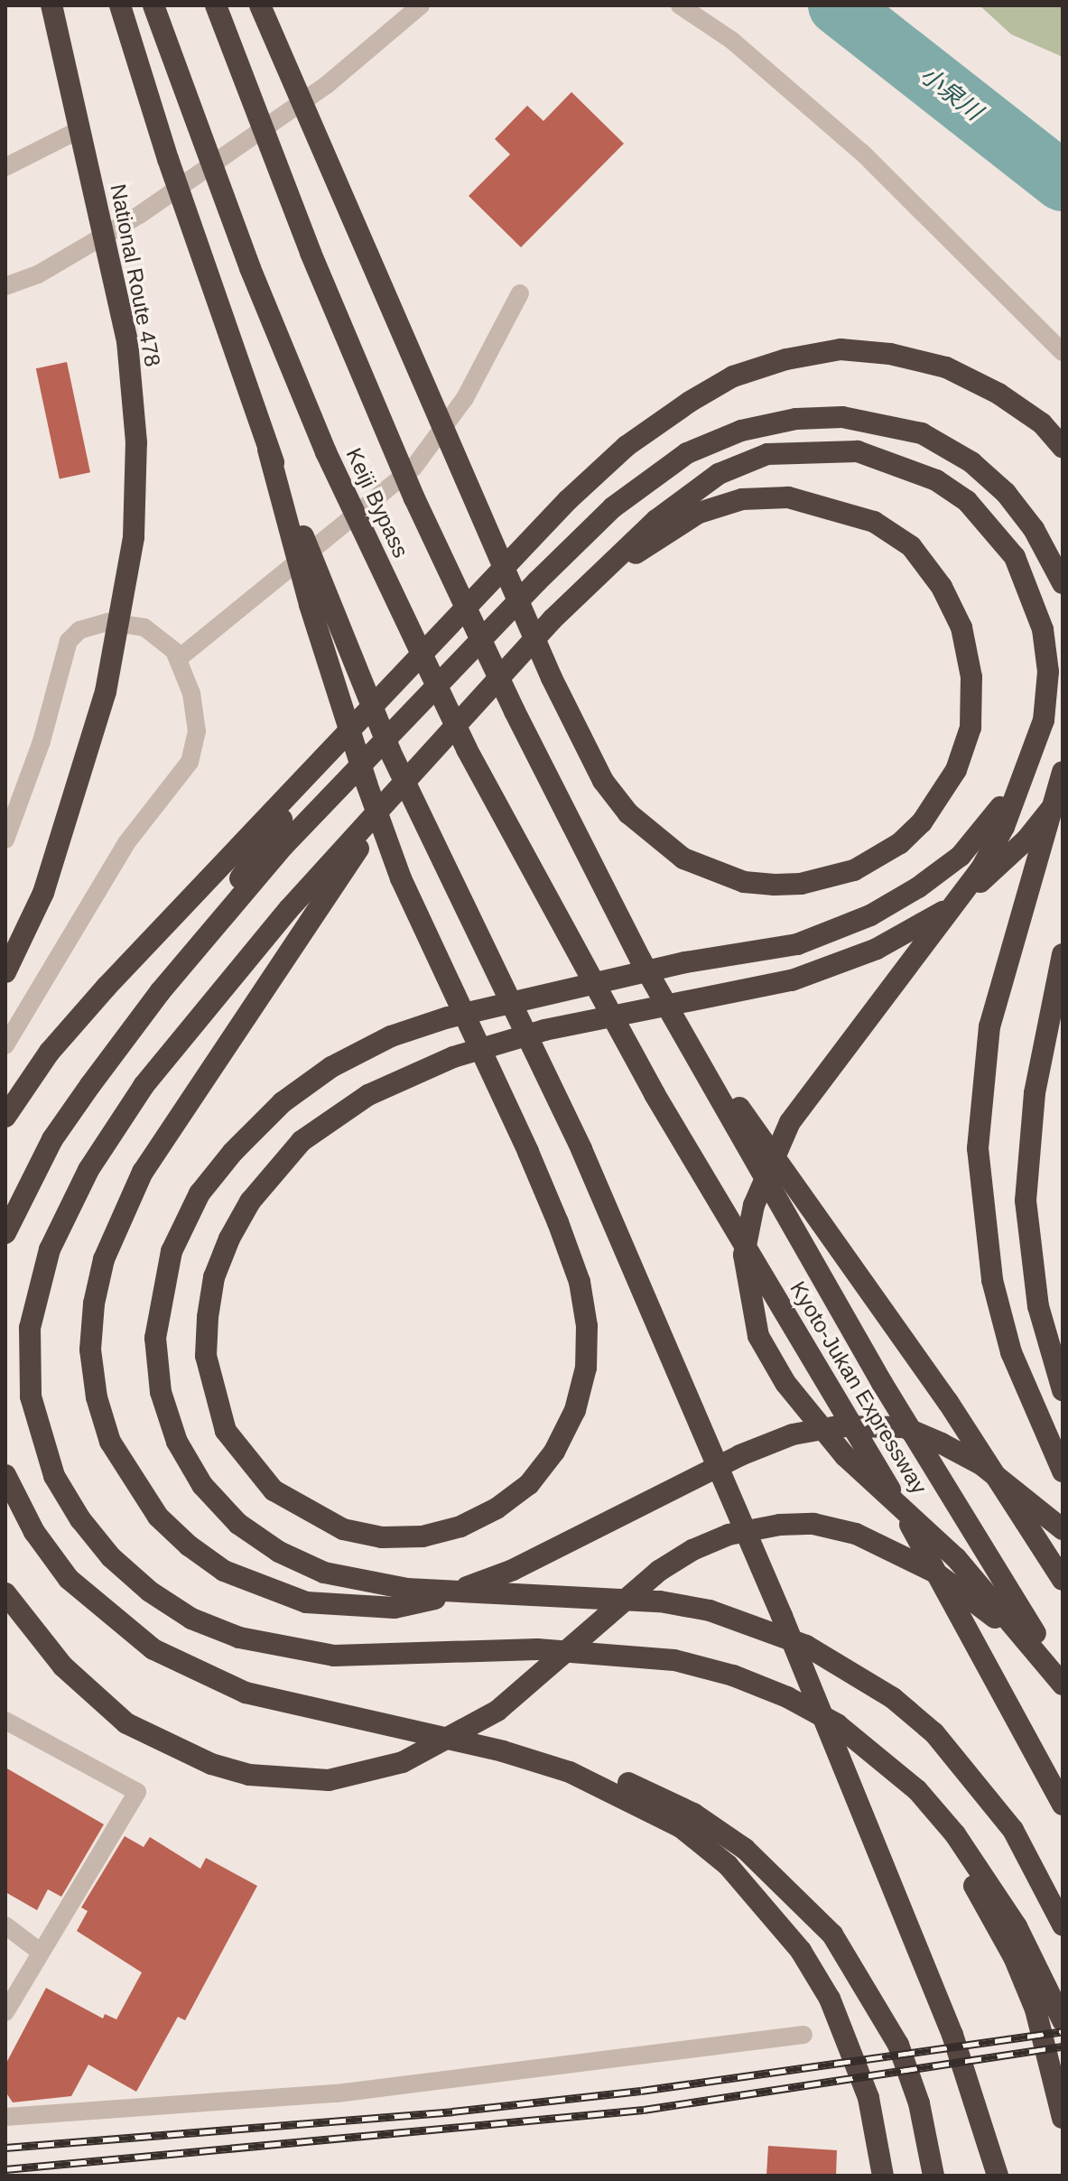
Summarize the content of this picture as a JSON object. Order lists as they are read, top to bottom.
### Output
{
  "streets": {
    "highway": ["National Route 478", "Keiji Bypass", "Kyoto-Jukan Expressway"]
  },
  "crossings": [
    ["Keiji Bypass", "Kyoto-Jukan Expressway"]
  ],
  "water": ["小泉川"]
}
